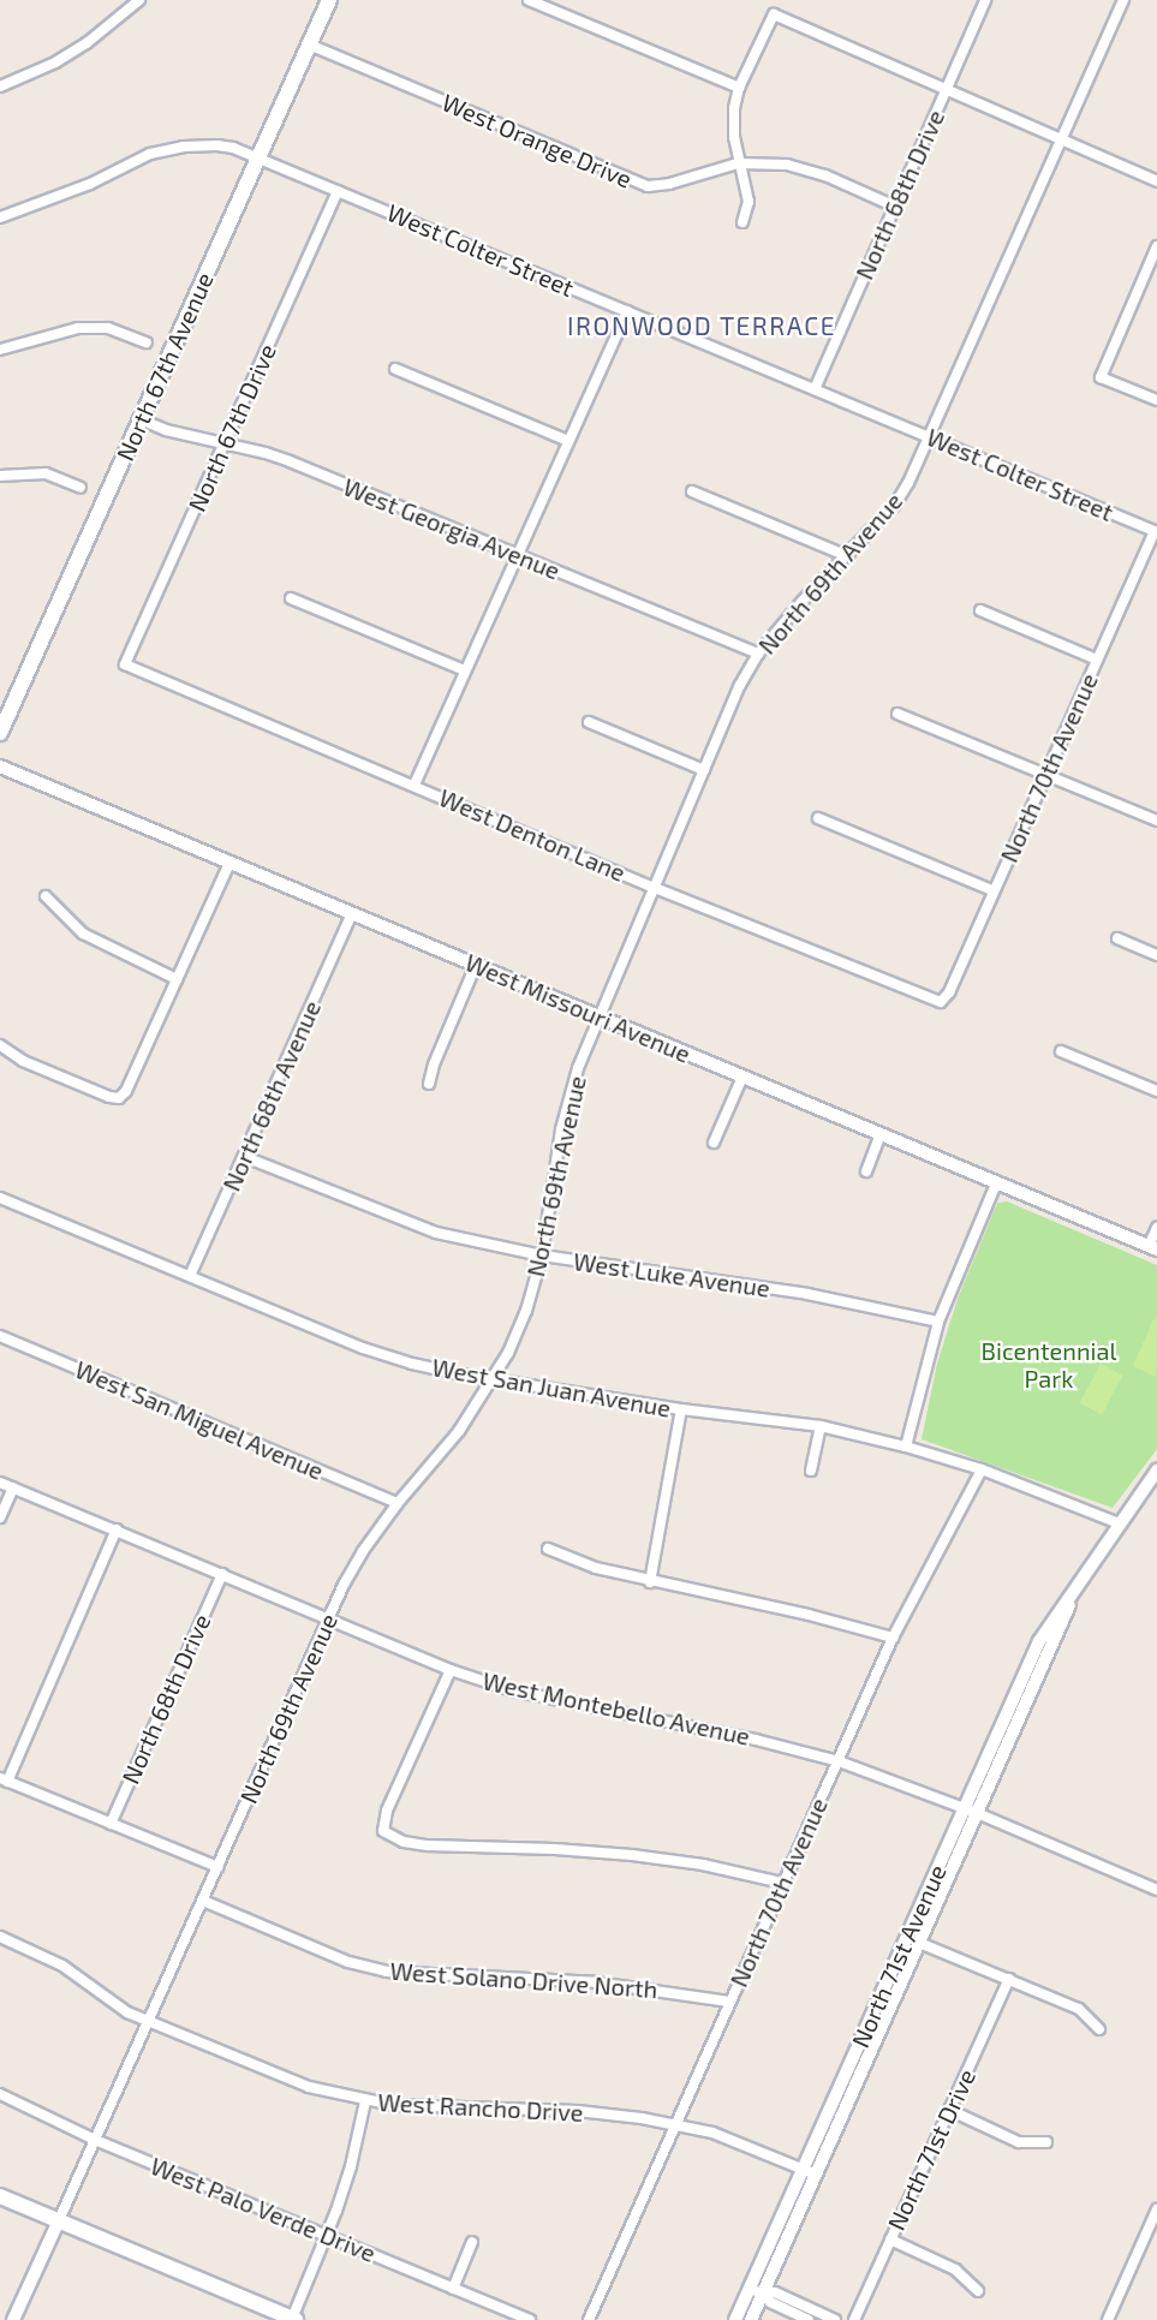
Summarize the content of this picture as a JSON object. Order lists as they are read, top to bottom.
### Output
{
  "streets": {
    "main road": ["North 67th Avenue"],
    "street": [
      "West Orange Drive",
      "North 68th Drive",
      "West Colter Street",
      "North 67th Drive",
      "West Georgia Avenue",
      "North 69th Avenue",
      "North 70th Avenue",
      "West Denton Lane",
      "West Missouri Avenue",
      "North 68th Avenue",
      "West Luke Avenue",
      "West San Juan Avenue",
      "West San Miguel Avenue",
      "West Montebello Avenue",
      "North 71st Avenue",
      "West Solano Drive North",
      "West Rancho Drive",
      "North 71st Drive",
      "West Palo Verde Drive"
    ]
  },
  "crossings": [
    ["West Orange Drive", "North 68th Drive"],
    ["West Orange Drive", "North 67th Avenue"],
    ["North 68th Drive", "West Colter Street"],
    ["North 68th Drive", "West Montebello Avenue"],
    ["West Colter Street", "North 67th Avenue"],
    ["West Colter Street", "North 67th Drive"],
    ["West Colter Street", "North 69th Avenue"],
    ["West Colter Street", "North 70th Avenue"],
    ["North 67th Avenue", "West Georgia Avenue"],
    ["North 67th Drive", "West Georgia Avenue"],
    ["North 67th Drive", "West Denton Lane"],
    ["West Georgia Avenue", "North 69th Avenue"],
    ["North 69th Avenue", "West Denton Lane"],
    ["North 69th Avenue", "West Missouri Avenue"],
    ["North 69th Avenue", "West Luke Avenue"],
    ["North 69th Avenue", "West San Juan Avenue"],
    ["North 69th Avenue", "West San Miguel Avenue"],
    ["North 69th Avenue", "West Montebello Avenue"],
    ["North 69th Avenue", "West Solano Drive North"],
    ["North 69th Avenue", "West Rancho Drive"],
    ["North 69th Avenue", "West Palo Verde Drive"],
    ["North 70th Avenue", "West Denton Lane"],
    ["North 70th Avenue", "West San Juan Avenue"],
    ["North 70th Avenue", "West Montebello Avenue"],
    ["North 70th Avenue", "West Solano Drive North"],
    ["North 70th Avenue", "West Rancho Drive"],
    ["West Missouri Avenue", "North 68th Avenue"],
    ["North 68th Avenue", "West Luke Avenue"],
    ["North 68th Avenue", "West San Juan Avenue"],
    ["West San Juan Avenue", "North 71st Avenue"],
    ["West Montebello Avenue", "North 71st Avenue"],
    ["North 71st Avenue", "West Rancho Drive"]
  ],
  "districts": ["IRONWOOD TERRACE"],
  "parks": ["Bicentennial Park"]
}
